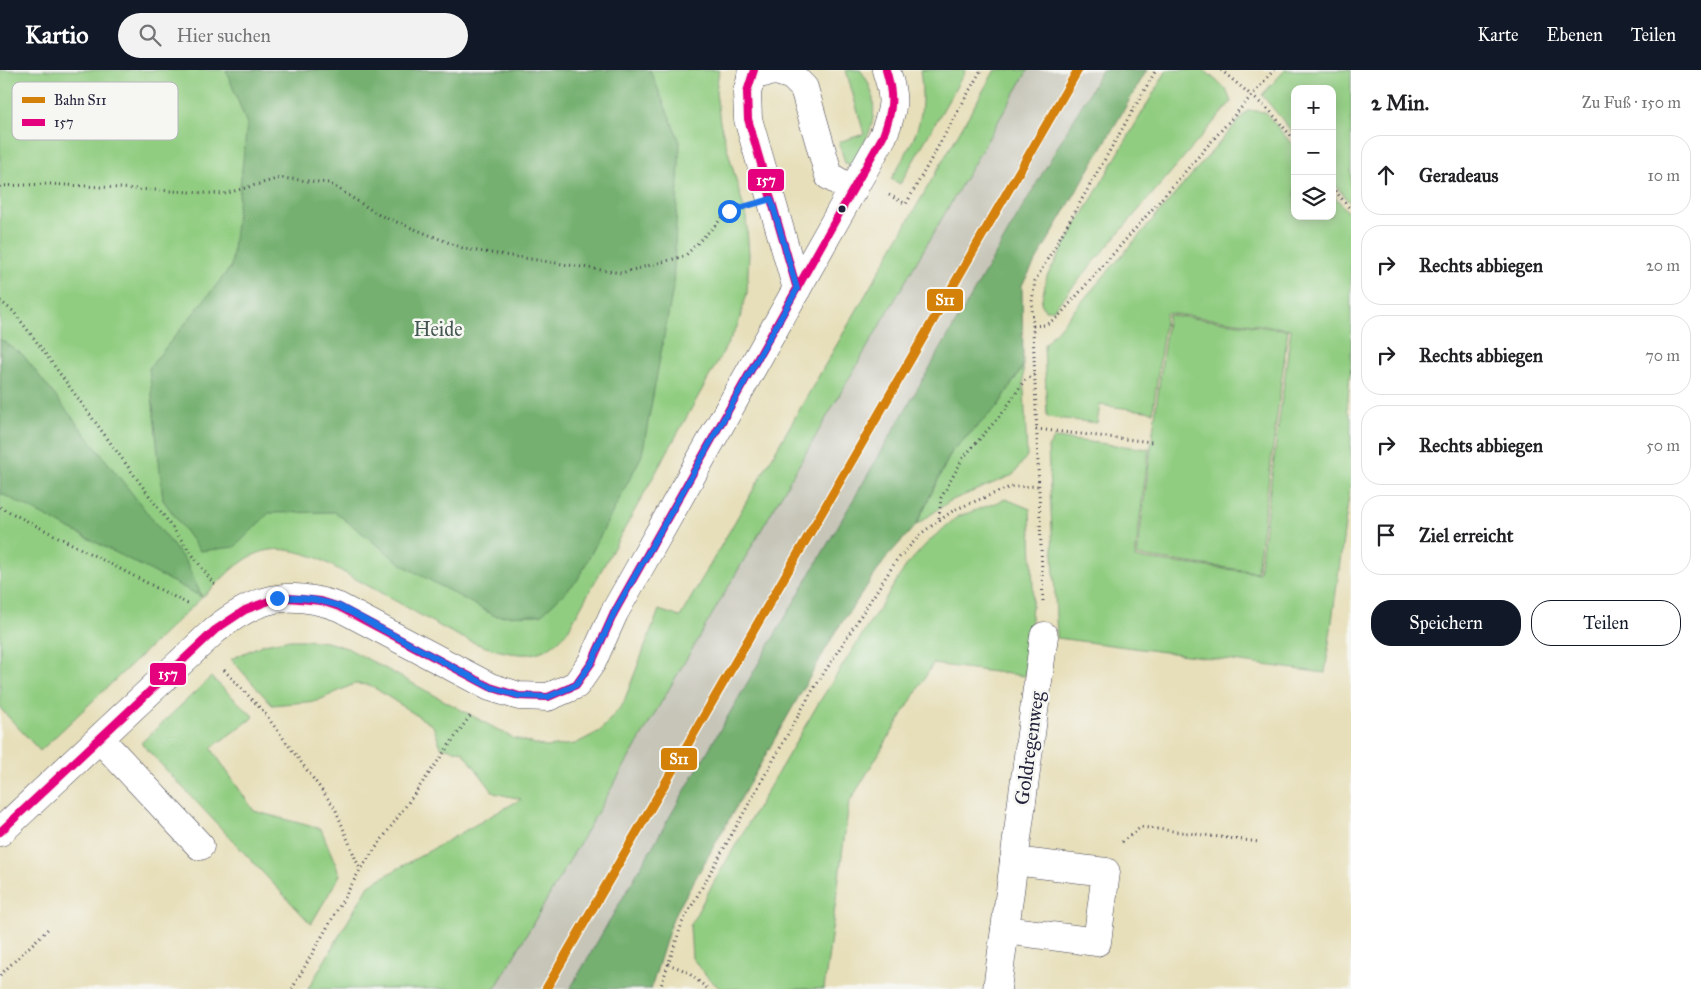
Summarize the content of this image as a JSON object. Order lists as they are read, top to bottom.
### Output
{
  "streets": {
    "street": ["Goldregenweg"]
  },
  "parks": ["Heide"],
  "lines": ["rail line S11", "transit line 157"],
  "legend": ["Bahn S11", "157"],
  "page": {
    "header": "Kartio",
    "search": "Hier suchen",
    "nav": ["Karte", "Ebenen", "Teilen"],
    "heading": ["2 Min.", "Zu Fuß · 150 m"],
    "map_buttons": ["+", "−"],
    "list": [
      ["Geradeaus", "10 m"],
      ["Rechts abbiegen", "20 m"],
      ["Rechts abbiegen", "70 m"],
      ["Rechts abbiegen", "50 m"],
      "Ziel erreicht"
    ],
    "buttons": ["Speichern", "Teilen"]
  }
}
